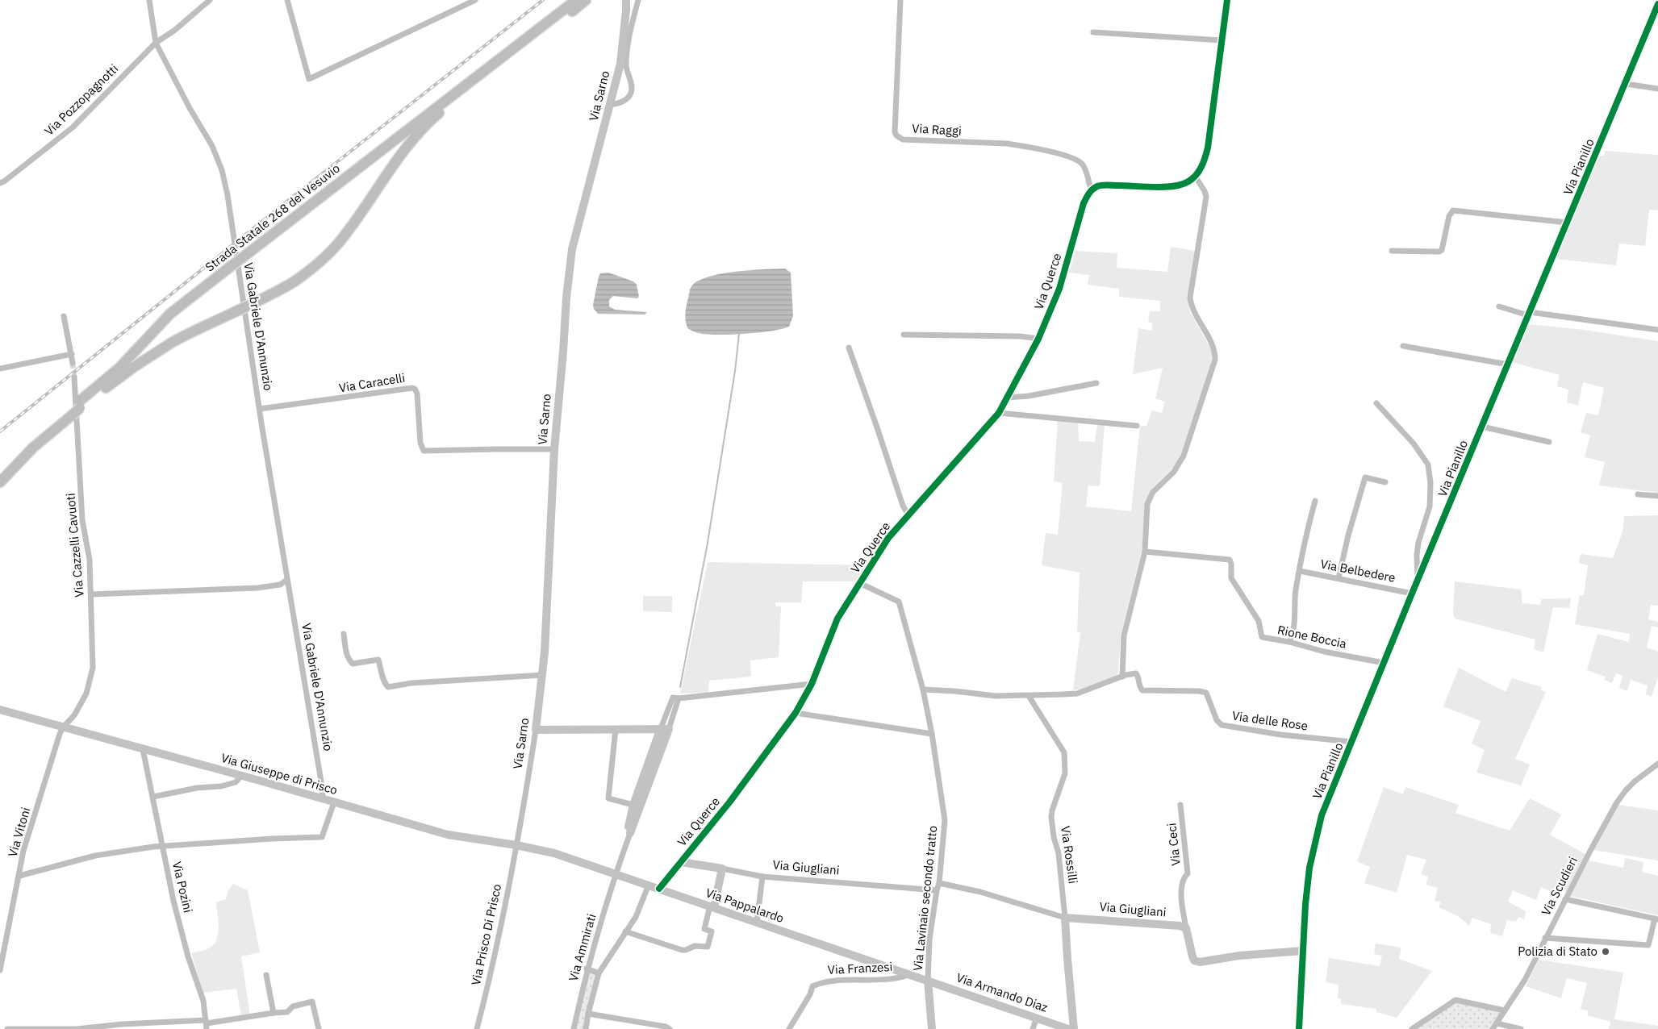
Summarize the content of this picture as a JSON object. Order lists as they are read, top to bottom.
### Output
{
  "streets": {
    "highway": ["Strada Statale 268 del Vesuvio"],
    "street": [
      "Via Sarno",
      "Via Pozzopagnotti",
      "Via Raggi",
      "Via Pianillo",
      "Via Querce",
      "Via Gabriele D'Annunzio",
      "Via Caracelli",
      "Via Cazzelli Cavuoti",
      "Via Belbedere",
      "Rione Boccia",
      "Via delle Rose",
      "Via Giuseppe di Prisco",
      "Via Vitoni",
      "Via Ceci",
      "Via Rossilli",
      "Via Giugliani",
      "Via Scudieri",
      "Via Pozini",
      "Via Lavinaio secondo tratto",
      "Via Pappalardo",
      "Via Prisco Di Prisco",
      "Via Ammirati",
      "Via Franzesi",
      "Via Armando Diaz"
    ]
  },
  "crossings": [
    ["Via Sarno", "Via Caracelli"],
    ["Via Sarno", "Via Giuseppe di Prisco"],
    ["Via Sarno", "Via Prisco Di Prisco"],
    ["Via Pozzopagnotti", "Via Gabriele D'Annunzio"],
    ["Via Raggi", "Via Querce"],
    ["Via Pianillo", "Via Belbedere"],
    ["Via Pianillo", "Rione Boccia"],
    ["Via Pianillo", "Via delle Rose"],
    ["Via Querce", "Via Giugliani"],
    ["Via Querce", "Via Lavinaio secondo tratto"],
    ["Via Querce", "Via Pappalardo"],
    ["Via Gabriele D'Annunzio", "Via Caracelli"],
    ["Via Gabriele D'Annunzio", "Via Giuseppe di Prisco"],
    ["Via Cazzelli Cavuoti", "Via Giuseppe di Prisco"],
    ["Via Cazzelli Cavuoti", "Via Vitoni"],
    ["Via delle Rose", "Via Rossilli"],
    ["Via delle Rose", "Via Lavinaio secondo tratto"],
    ["Via Giuseppe di Prisco", "Via Vitoni"],
    ["Via Giuseppe di Prisco", "Via Pozini"],
    ["Via Giuseppe di Prisco", "Via Pappalardo"],
    ["Via Giuseppe di Prisco", "Via Prisco Di Prisco"],
    ["Via Ceci", "Via Giugliani"],
    ["Via Rossilli", "Via Giugliani"],
    ["Via Giugliani", "Via Lavinaio secondo tratto"],
    ["Via Lavinaio secondo tratto", "Via Pappalardo"],
    ["Via Lavinaio secondo tratto", "Via Armando Diaz"],
    ["Via Pappalardo", "Via Ammirati"],
    ["Via Pappalardo", "Via Franzesi"],
    ["Via Pappalardo", "Via Armando Diaz"]
  ],
  "places": ["Polizia di Stato"]
}
